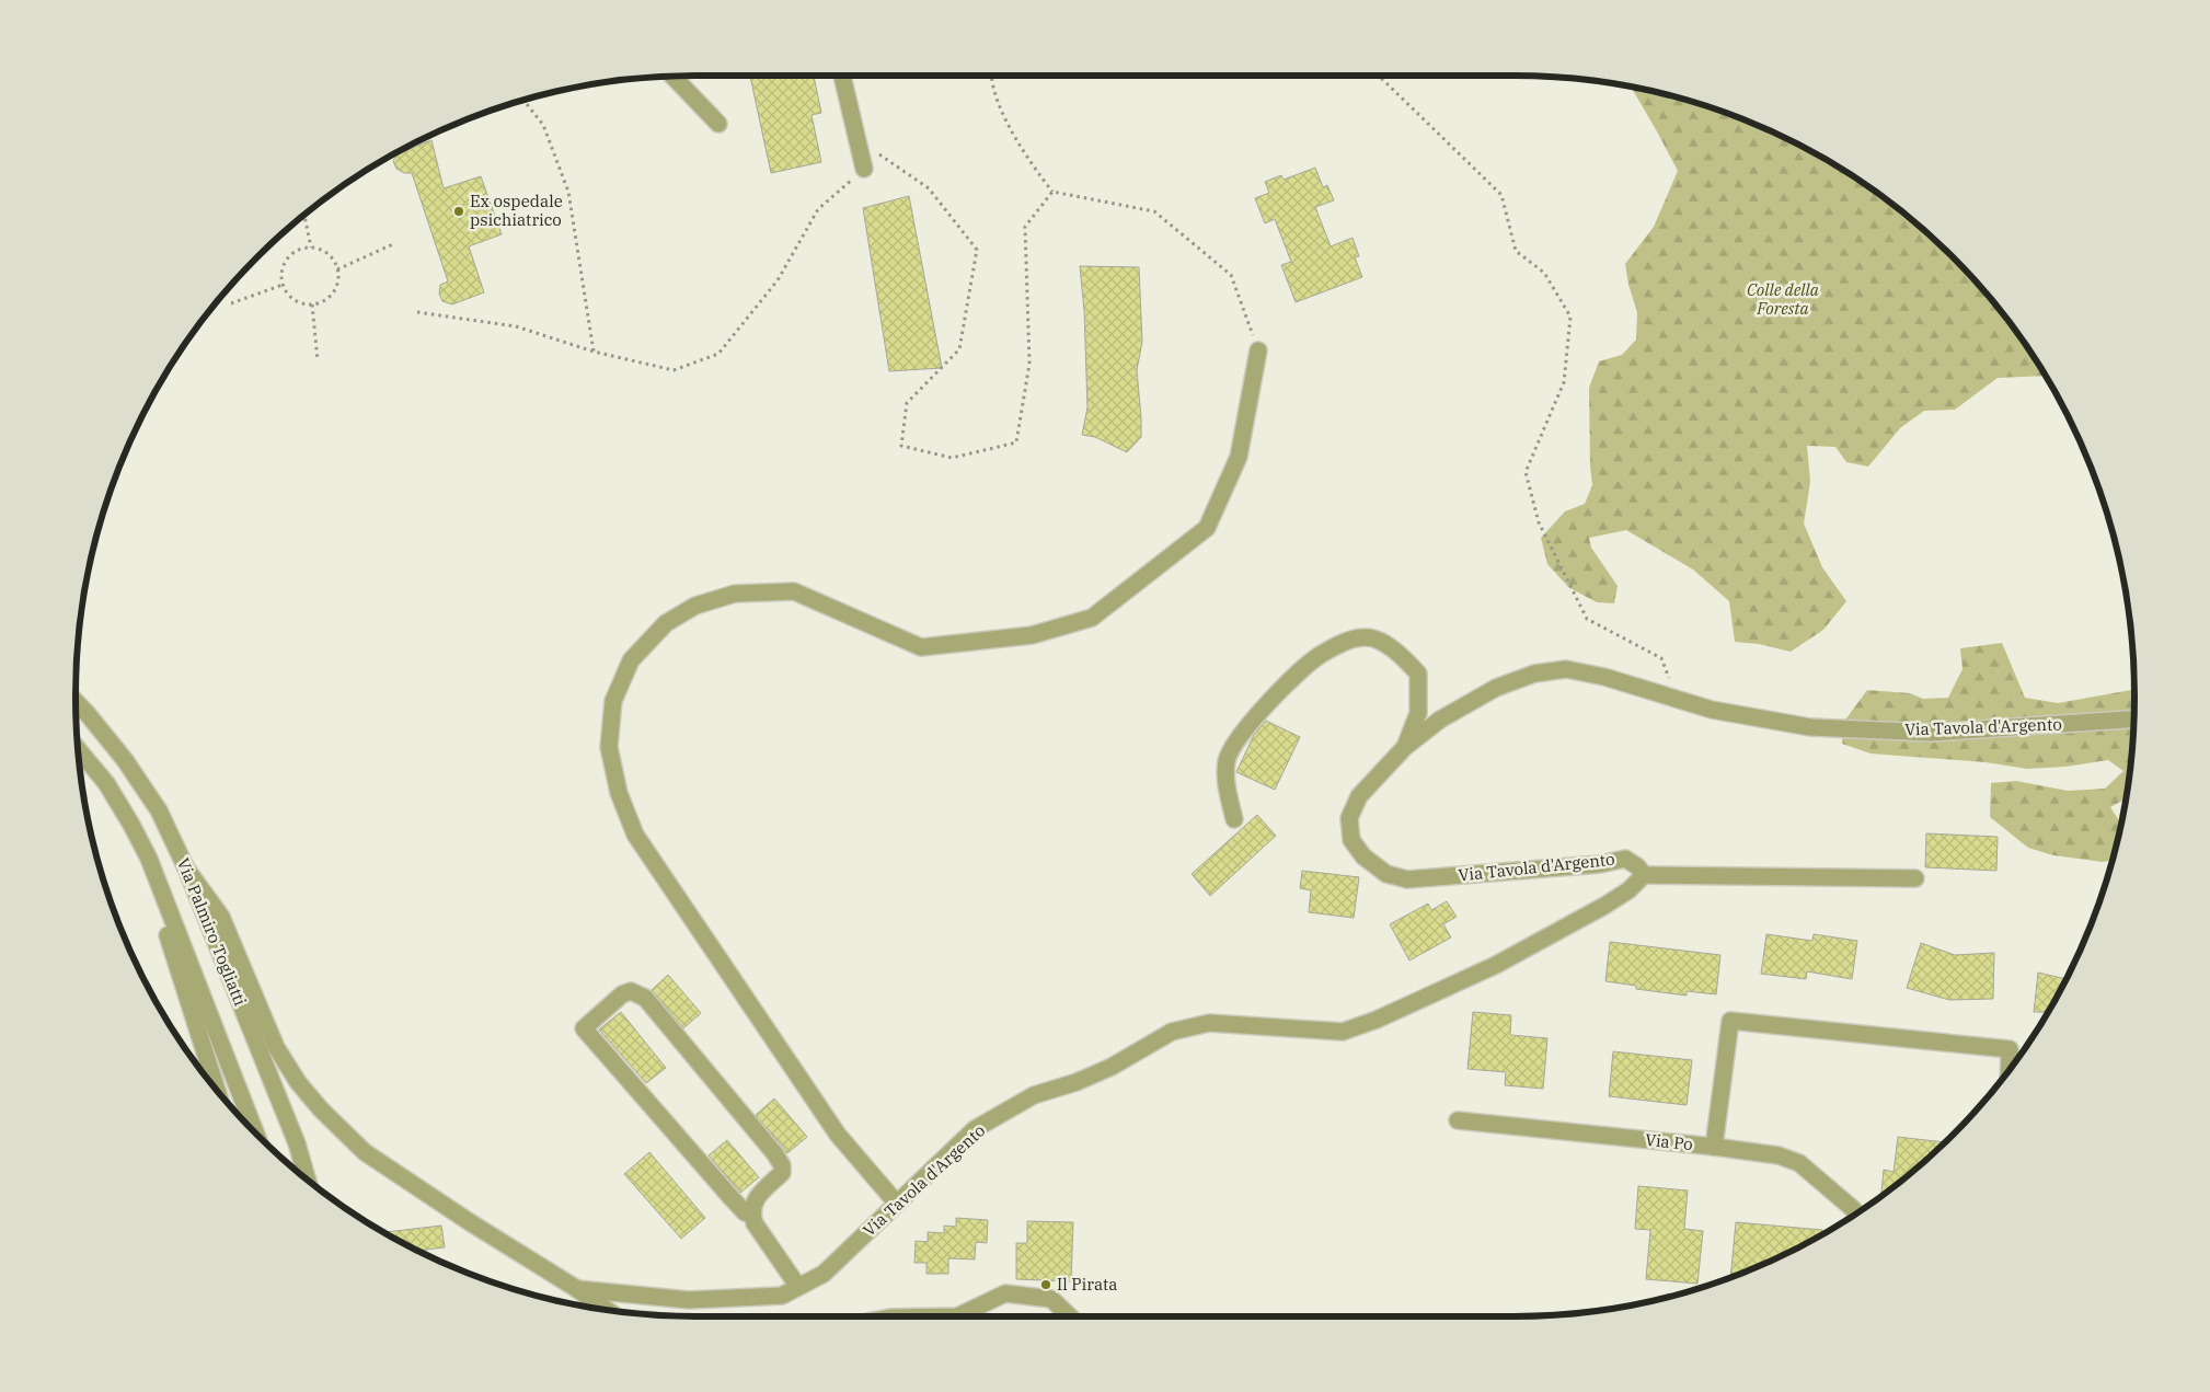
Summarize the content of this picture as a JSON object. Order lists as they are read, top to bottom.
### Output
{
  "streets": {
    "street": ["Via Tavola d'Argento", "Via Palmiro Togliatti", "Via Po"]
  },
  "parks": ["Colle della Foresta"],
  "places": ["Ex ospedale psichiatrico", "Il Pirata"]
}
